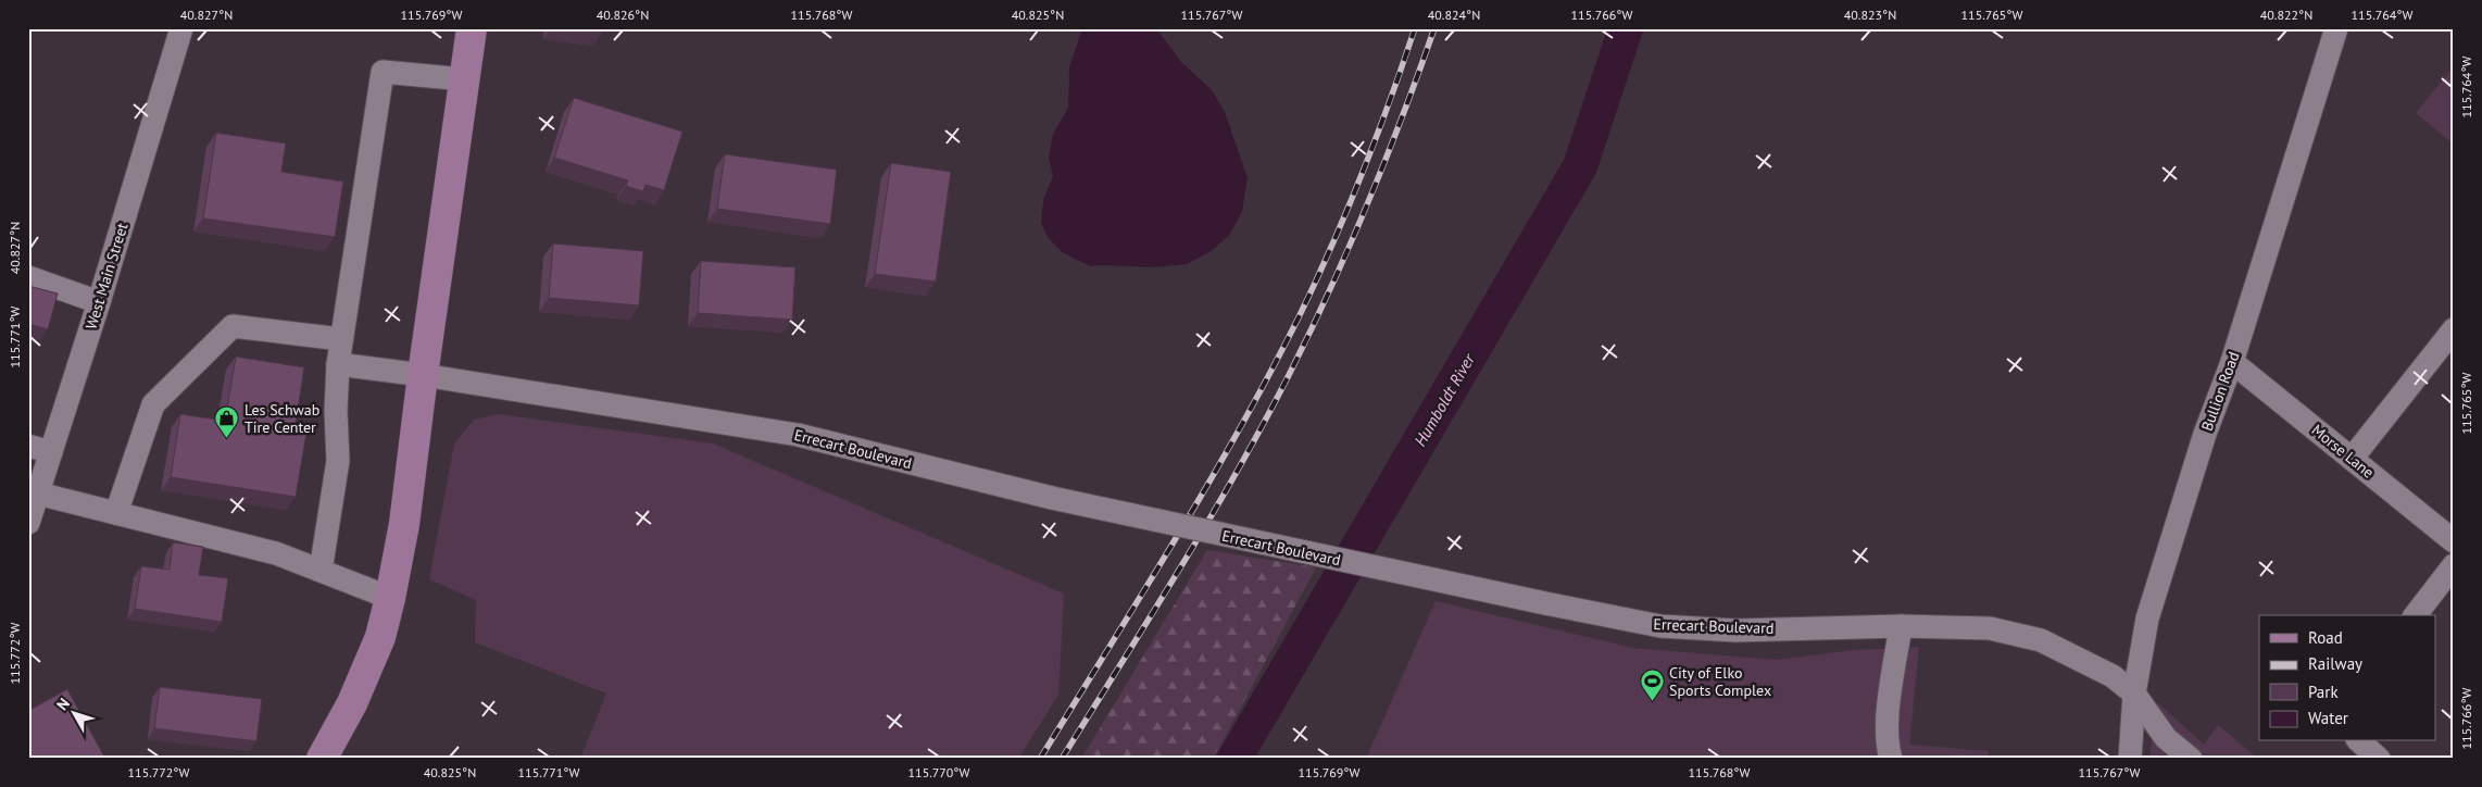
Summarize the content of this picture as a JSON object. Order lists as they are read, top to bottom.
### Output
{
  "streets": {
    "street": [
      "West Main Street",
      "Bullion Road",
      "Errecart Boulevard",
      "Morse Lane"
    ]
  },
  "crossings": [
    ["Bullion Road", "Errecart Boulevard"],
    ["Bullion Road", "Morse Lane"]
  ],
  "water": ["Humboldt River"],
  "places": {
    "shop": ["Les Schwab Tire Center"],
    "sports": ["City of Elko Sports Complex"]
  },
  "legend": [
    "Road",
    "Railway",
    "Park",
    "Water"
  ],
  "north": "top left",
  "coordinates": [
    "40.827°N",
    "115.769°W",
    "40.826°N",
    "115.768°W",
    "40.825°N",
    "115.767°W",
    "40.824°N",
    "115.766°W",
    "40.823°N",
    "115.765°W",
    "40.822°N",
    "115.764°W",
    "115.771°W",
    "115.772°W",
    "115.770°W"
  ]
}
